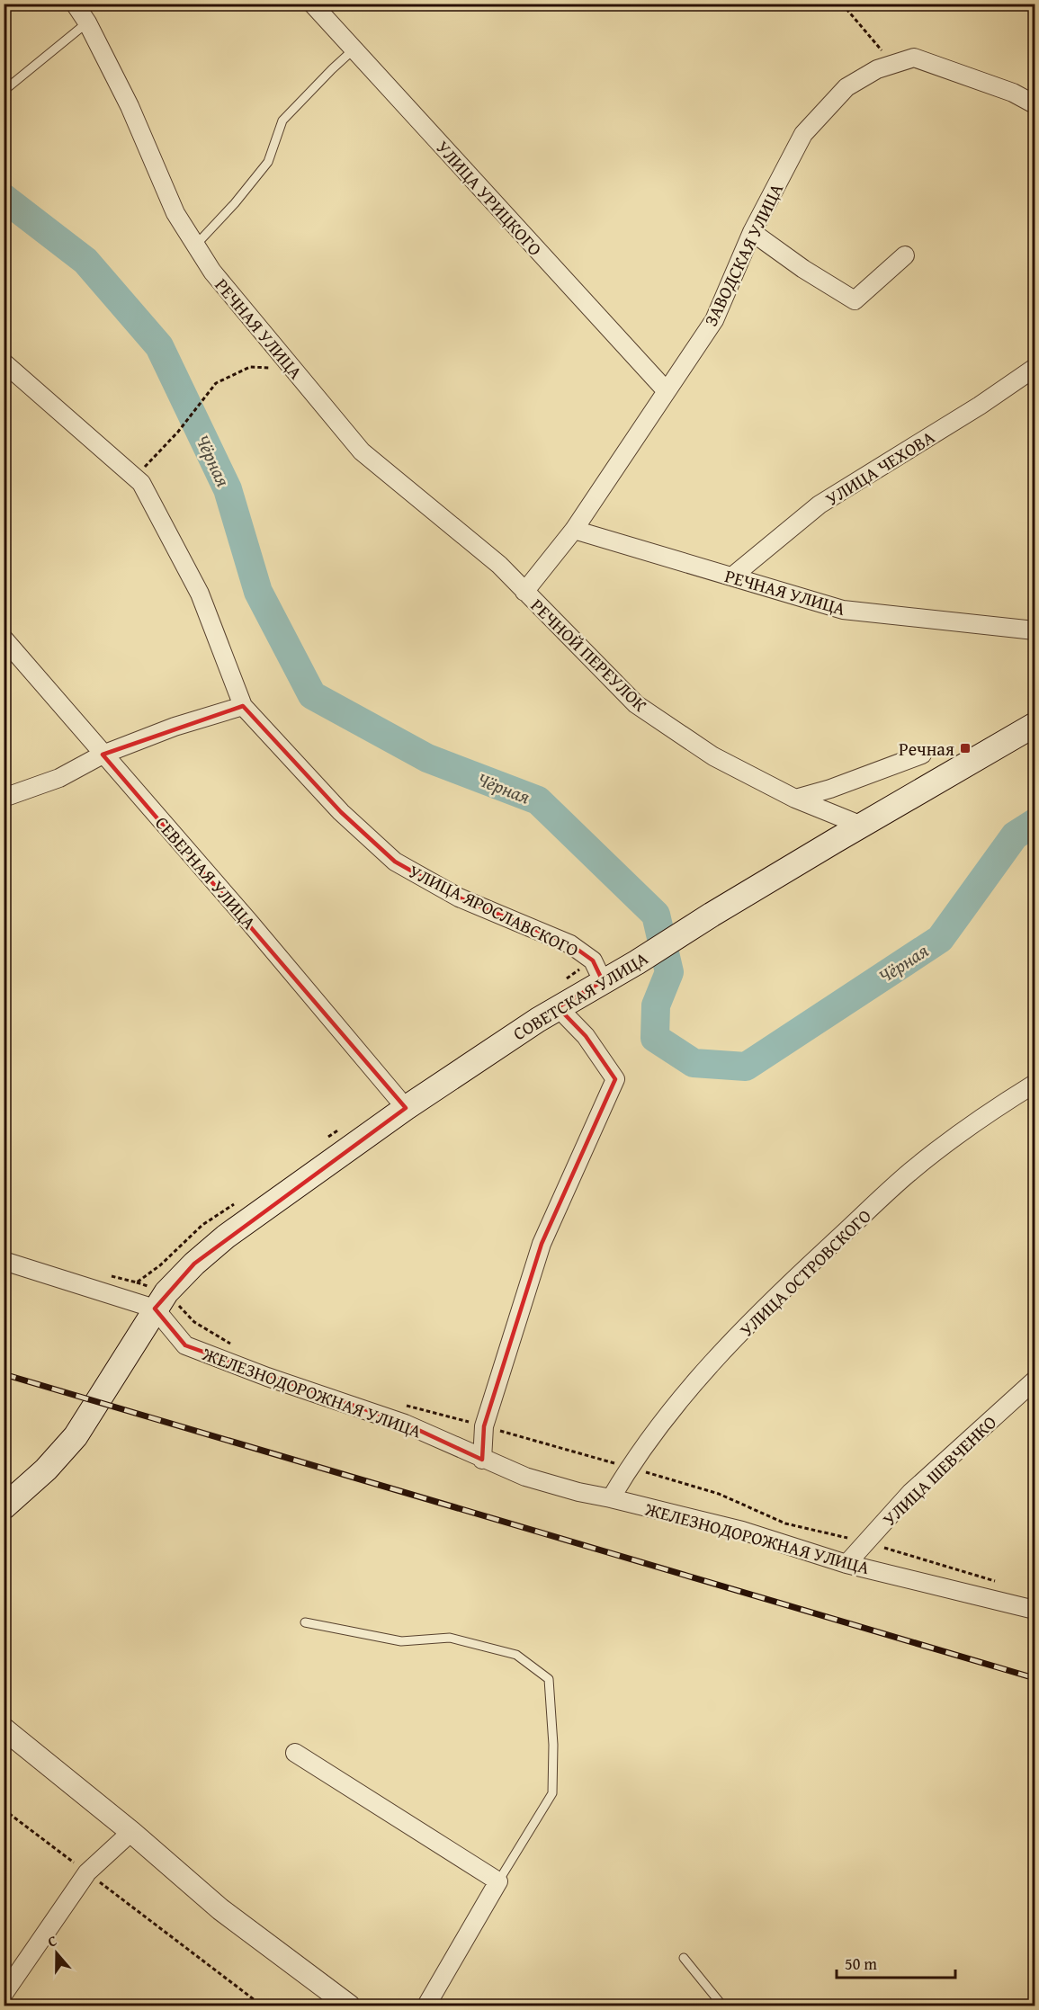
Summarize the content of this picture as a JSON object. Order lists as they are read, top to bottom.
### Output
{
  "streets": {
    "main road": ["СОВЕТСКАЯ УЛИЦА"],
    "street": [
      "УЛИЦА УРИЦКОГО",
      "ЗАВОДСКАЯ УЛИЦА",
      "РЕЧНАЯ УЛИЦА",
      "УЛИЦА ЧЕХОВА",
      "РЕЧНОЙ ПЕРЕУЛОК",
      "СЕВЕРНАЯ УЛИЦА",
      "УЛИЦА ЯРОСЛАВСКОГО",
      "УЛИЦА ОСТРОВСКОГО",
      "ЖЕЛЕЗНОДОРОЖНАЯ УЛИЦА",
      "УЛИЦА ШЕВЧЕНКО"
    ]
  },
  "crossings": [
    ["УЛИЦА УРИЦКОГО", "ЗАВОДСКАЯ УЛИЦА"],
    ["ЗАВОДСКАЯ УЛИЦА", "РЕЧНАЯ УЛИЦА"],
    ["ЗАВОДСКАЯ УЛИЦА", "РЕЧНОЙ ПЕРЕУЛОК"],
    ["РЕЧНАЯ УЛИЦА", "УЛИЦА ЧЕХОВА"],
    ["РЕЧНАЯ УЛИЦА", "РЕЧНОЙ ПЕРЕУЛОК"],
    ["РЕЧНОЙ ПЕРЕУЛОК", "СОВЕТСКАЯ УЛИЦА"],
    ["СЕВЕРНАЯ УЛИЦА", "СОВЕТСКАЯ УЛИЦА"],
    ["УЛИЦА ЯРОСЛАВСКОГО", "СОВЕТСКАЯ УЛИЦА"],
    ["СОВЕТСКАЯ УЛИЦА", "ЖЕЛЕЗНОДОРОЖНАЯ УЛИЦА"],
    ["УЛИЦА ОСТРОВСКОГО", "ЖЕЛЕЗНОДОРОЖНАЯ УЛИЦА"],
    ["ЖЕЛЕЗНОДОРОЖНАЯ УЛИЦА", "УЛИЦА ШЕВЧЕНКО"]
  ],
  "water": ["Чёрная"],
  "places": {
    "transit": ["Речная"]
  },
  "scale_bar": "50 m",
  "north": "top"
}
